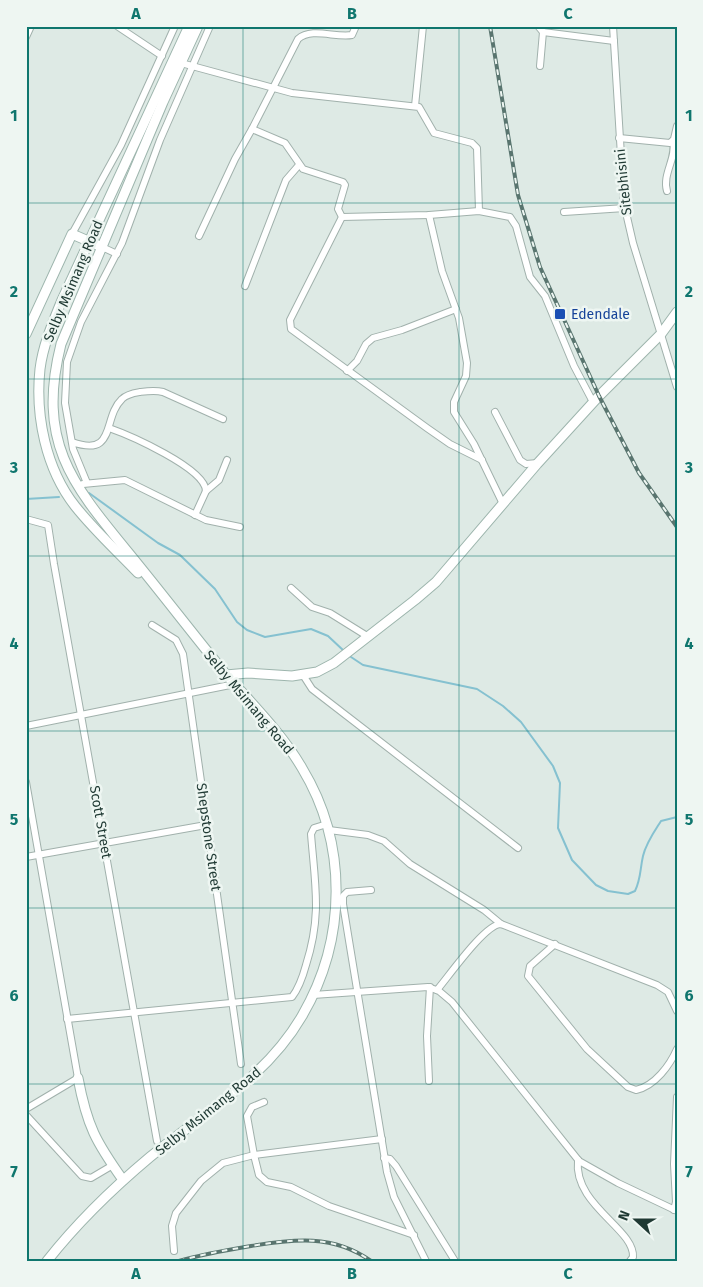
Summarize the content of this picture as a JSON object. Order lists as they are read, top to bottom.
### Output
{
  "streets": {
    "main road": ["Selby Msimang Road"],
    "street": ["Sitebhisini", "Scott Street", "Shepstone Street"]
  },
  "places": {
    "transit": ["Edendale"]
  },
  "north": "left",
  "grid": {
    "columns": ["A", "B", "C"],
    "rows": [
      "1",
      "2",
      "3",
      "4",
      "5",
      "6",
      "7"
    ]
  }
}
